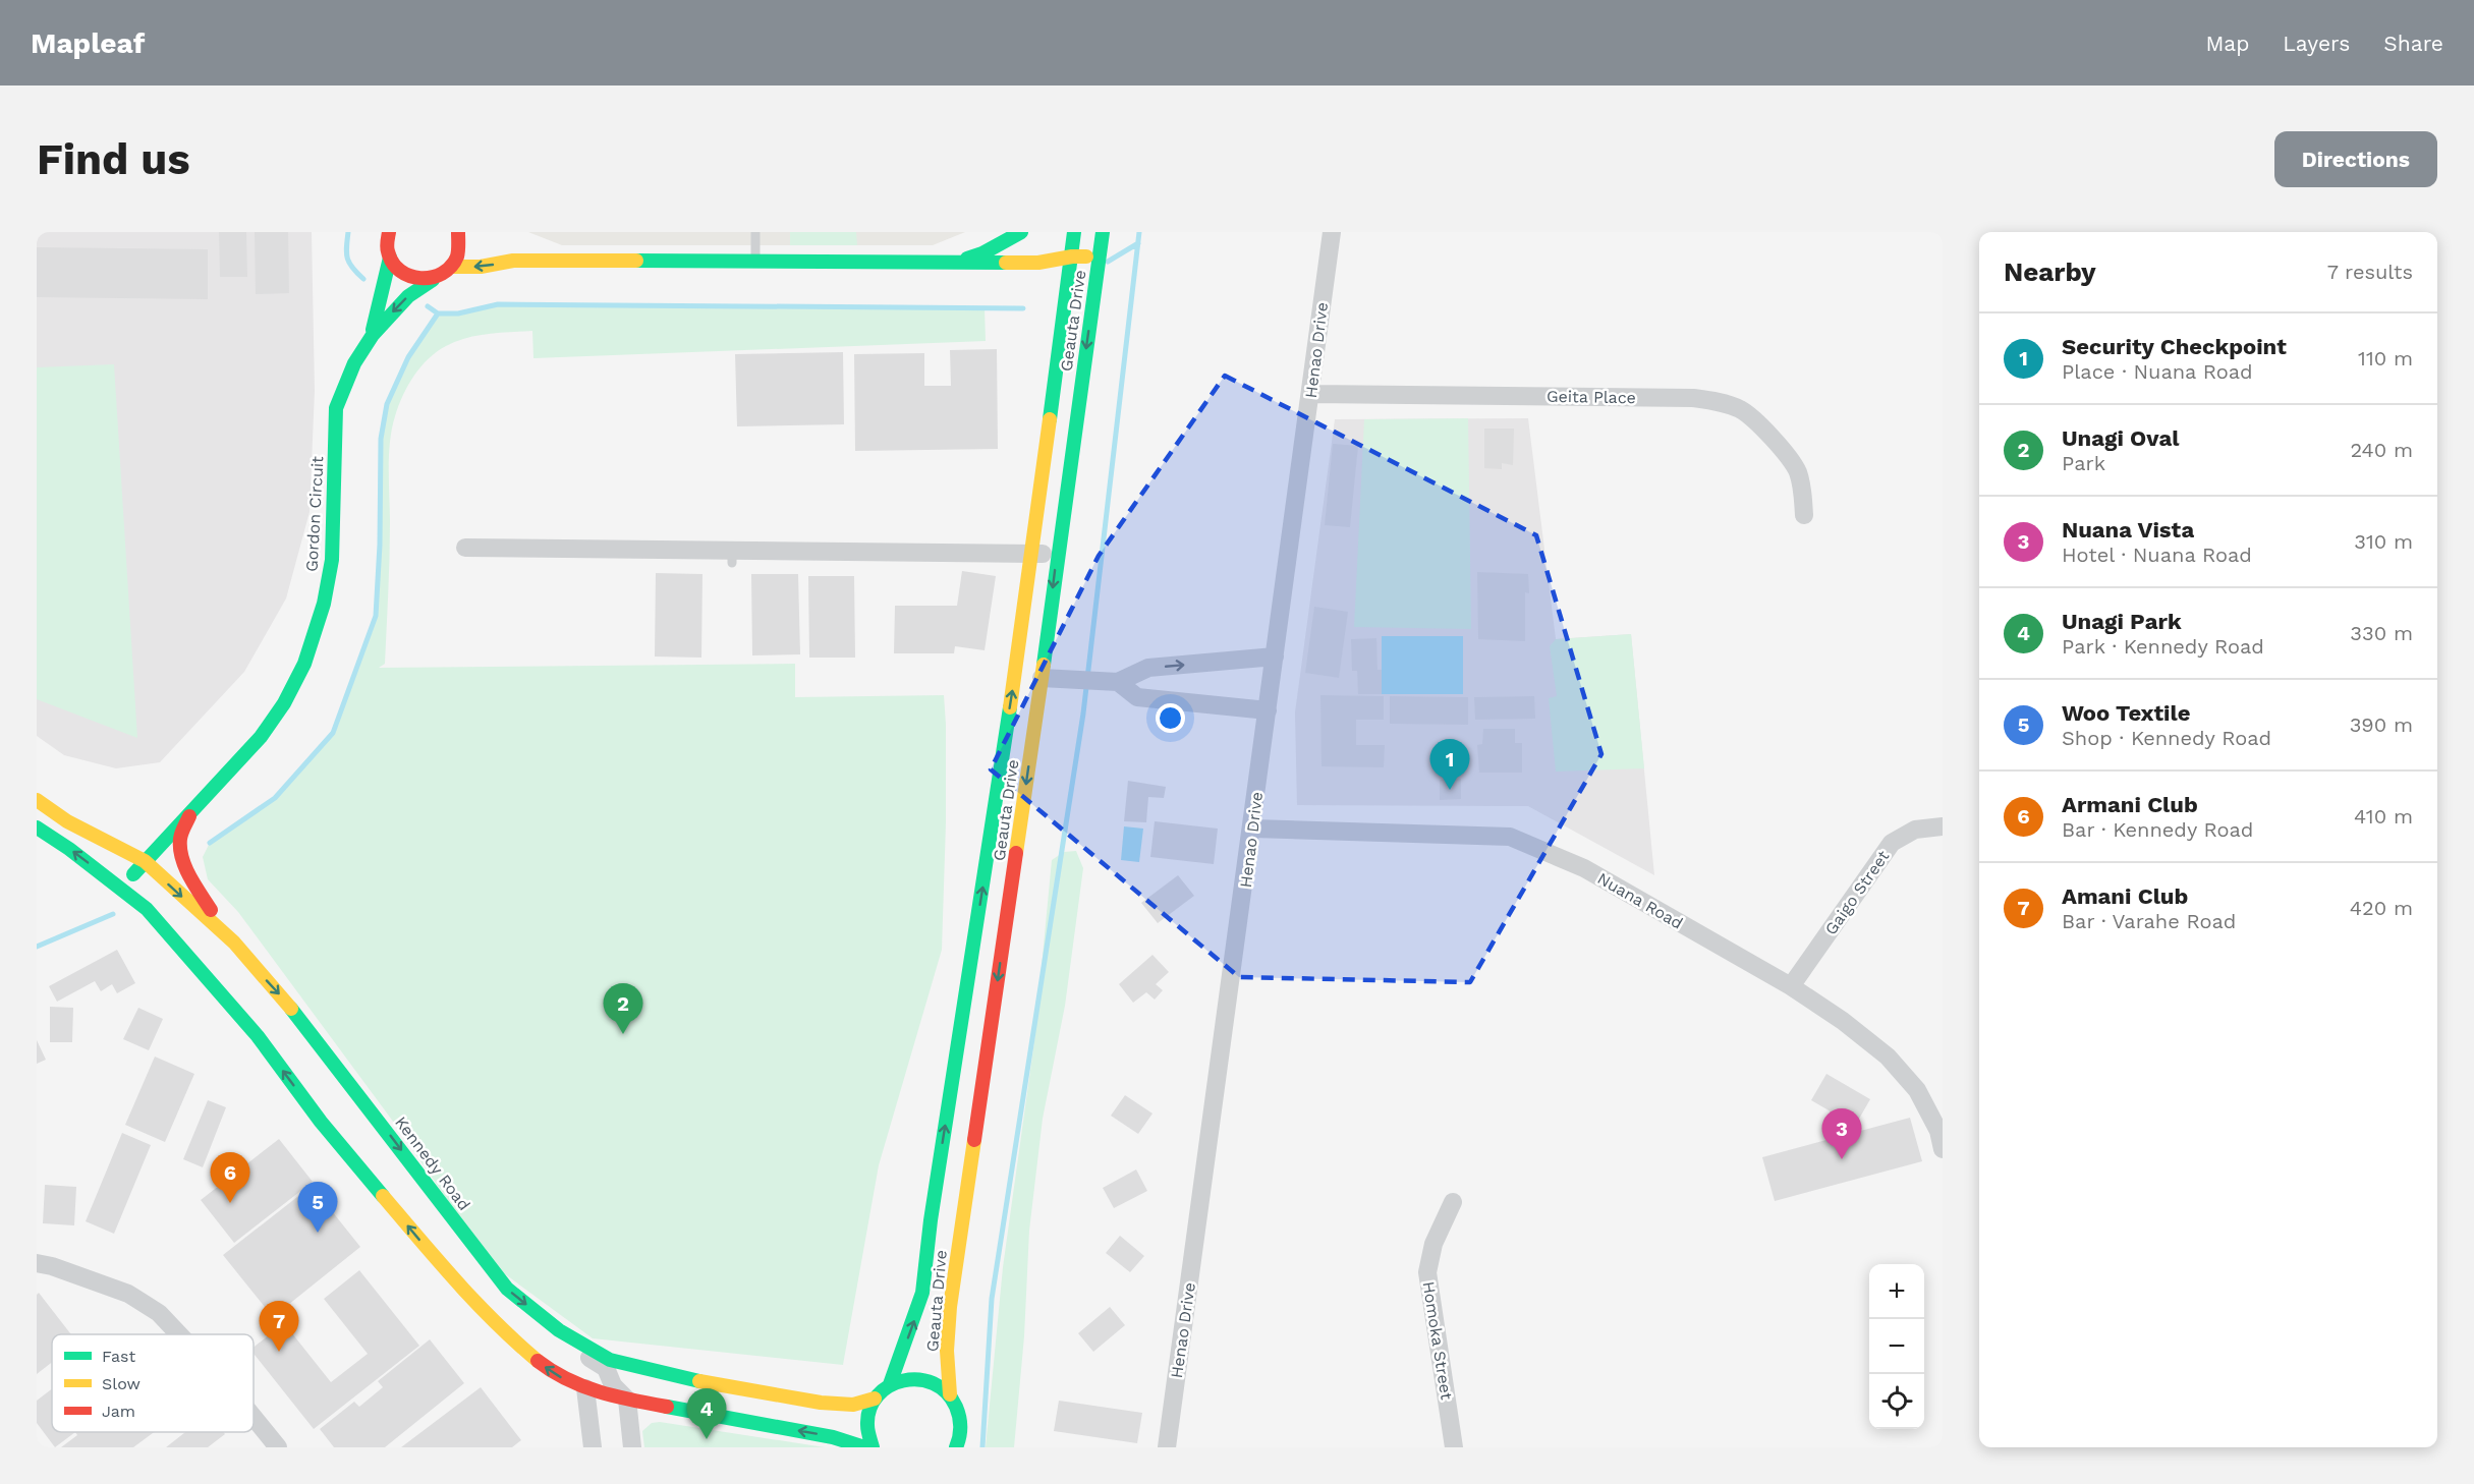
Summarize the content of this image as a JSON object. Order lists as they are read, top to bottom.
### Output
{
  "streets": {
    "main road": ["Geauta Drive", "Gordon Circuit", "Kennedy Road"],
    "street": [
      "Henao Drive",
      "Geita Place",
      "Gaigo Street",
      "Nuana Road",
      "Homoka Street"
    ]
  },
  "crossings": [
    ["Geauta Drive", "Kennedy Road"],
    ["Henao Drive", "Geita Place"],
    ["Henao Drive", "Nuana Road"],
    ["Gordon Circuit", "Kennedy Road"],
    ["Gaigo Street", "Nuana Road"]
  ],
  "legend": ["Fast", "Slow", "Jam"],
  "page": {
    "header": "Mapleaf",
    "nav": ["Map", "Layers", "Share"],
    "buttons": "Directions",
    "title": "Find us",
    "heading": ["Nearby", "7 results"],
    "list": [
      {
        "mark": "1",
        "name": "Security Checkpoint",
        "note": "Place · Nuana Road",
        "value": "110 m"
      },
      {
        "mark": "2",
        "name": "Unagi Oval",
        "note": "Park",
        "value": "240 m"
      },
      {
        "mark": "3",
        "name": "Nuana Vista",
        "note": "Hotel · Nuana Road",
        "value": "310 m"
      },
      {
        "mark": "4",
        "name": "Unagi Park",
        "note": "Park · Kennedy Road",
        "value": "330 m"
      },
      {
        "mark": "5",
        "name": "Woo Textile",
        "note": "Shop · Kennedy Road",
        "value": "390 m"
      },
      {
        "mark": "6",
        "name": "Armani Club",
        "note": "Bar · Kennedy Road",
        "value": "410 m"
      },
      {
        "mark": "7",
        "name": "Amani Club",
        "note": "Bar · Varahe Road",
        "value": "420 m"
      }
    ],
    "pins": [
      "1",
      "2",
      "3",
      "6",
      "5",
      "7",
      "4"
    ],
    "map_buttons": ["+", "−"]
  }
}
